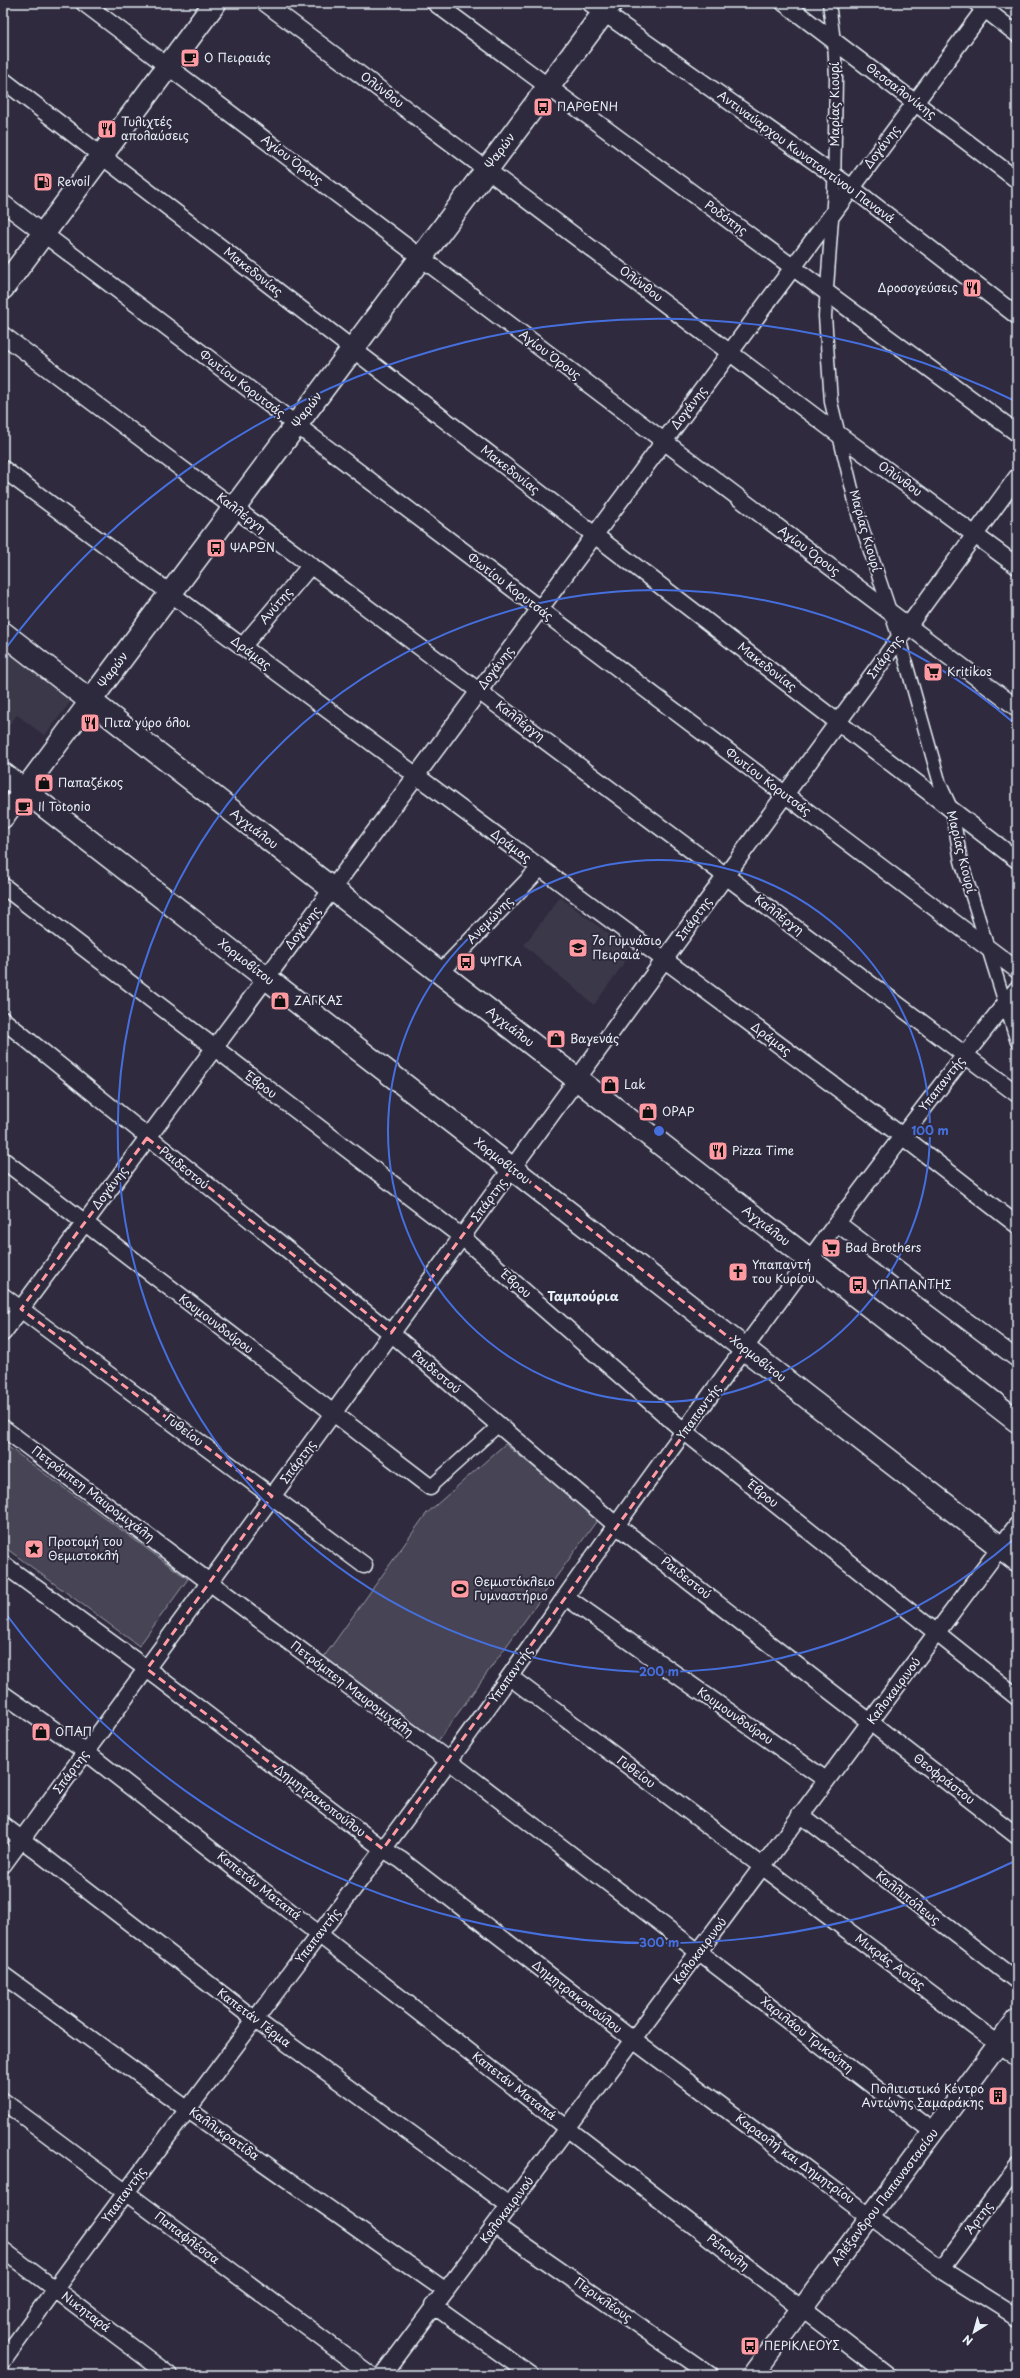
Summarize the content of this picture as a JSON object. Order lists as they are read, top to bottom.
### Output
{
  "streets": {
    "main road": ["Ψαρών", "Αγχιάλου", "Χορμοβίτου"],
    "street": [
      "Ολύνθου",
      "Θεσσαλονίκης",
      "Μαρίας Κιουρί",
      "Δογάνης",
      "Αντιναύαρχου Κωνσταντίνου Πανανά",
      "Αγίου Όρους",
      "Ροδόπης",
      "Μακεδονίας",
      "Φωτίου Κορυτσάς",
      "Καλλέργη",
      "Ανύτης",
      "Δράμας",
      "Σπάρτης",
      "Ανεμώνης",
      "Υπαπαντής",
      "Έβρου",
      "Ραιδεστού",
      "Κουμουνδούρου",
      "Γυθείου",
      "Πετρόμπεη Μαυρομιχάλη",
      "Καλοκαιρινού",
      "Θεοφράστου",
      "Δημητρακοπούλου",
      "Καπετάν Ματαπά",
      "Καλλιπόλεως",
      "Μικράς Ασίας",
      "Καπετάν Γέρμα",
      "Χαριλάου Τρικούπη",
      "Καλλικρατίδα",
      "Καραολή και Δημητρίου",
      "Αλέξανδρου Παπαναστασίου",
      "Άρτης",
      "Παπαφλέσσα",
      "Ρέπουλη",
      "Περικλέους",
      "Νικηταρά"
    ]
  },
  "crossings": [
    ["Ολύνθου", "Μαρίας Κιουρί"],
    ["Ολύνθου", "Δογάνης"],
    ["Ολύνθου", "Ψαρών"],
    ["Ολύνθου", "Σπάρτης"],
    ["Θεσσαλονίκης", "Μαρίας Κιουρί"],
    ["Θεσσαλονίκης", "Δογάνης"],
    ["Μαρίας Κιουρί", "Δογάνης"],
    ["Μαρίας Κιουρί", "Αντιναύαρχου Κωνσταντίνου Πανανά"],
    ["Μαρίας Κιουρί", "Αγίου Όρους"],
    ["Μαρίας Κιουρί", "Ροδόπης"],
    ["Μαρίας Κιουρί", "Μακεδονίας"],
    ["Μαρίας Κιουρί", "Φωτίου Κορυτσάς"],
    ["Μαρίας Κιουρί", "Σπάρτης"],
    ["Μαρίας Κιουρί", "Υπαπαντής"],
    ["Δογάνης", "Αντιναύαρχου Κωνσταντίνου Πανανά"],
    ["Δογάνης", "Αγίου Όρους"],
    ["Δογάνης", "Ροδόπης"],
    ["Δογάνης", "Μακεδονίας"],
    ["Δογάνης", "Φωτίου Κορυτσάς"],
    ["Δογάνης", "Καλλέργη"],
    ["Δογάνης", "Δράμας"],
    ["Δογάνης", "Αγχιάλου"],
    ["Δογάνης", "Χορμοβίτου"],
    ["Δογάνης", "Έβρου"],
    ["Δογάνης", "Ραιδεστού"],
    ["Δογάνης", "Κουμουνδούρου"],
    ["Δογάνης", "Γυθείου"],
    ["Ψαρών", "Αντιναύαρχου Κωνσταντίνου Πανανά"],
    ["Ψαρών", "Αγίου Όρους"],
    ["Ψαρών", "Ροδόπης"],
    ["Ψαρών", "Μακεδονίας"],
    ["Ψαρών", "Φωτίου Κορυτσάς"],
    ["Ψαρών", "Καλλέργη"],
    ["Ψαρών", "Δράμας"],
    ["Ψαρών", "Αγχιάλου"],
    ["Ψαρών", "Χορμοβίτου"],
    ["Αγίου Όρους", "Σπάρτης"],
    ["Μακεδονίας", "Σπάρτης"],
    ["Φωτίου Κορυτσάς", "Σπάρτης"],
    ["Καλλέργη", "Ανύτης"],
    ["Καλλέργη", "Σπάρτης"],
    ["Καλλέργη", "Υπαπαντής"],
    ["Ανύτης", "Δράμας"],
    ["Δράμας", "Σπάρτης"],
    ["Δράμας", "Ανεμώνης"],
    ["Δράμας", "Υπαπαντής"],
    ["Σπάρτης", "Αγχιάλου"],
    ["Σπάρτης", "Χορμοβίτου"],
    ["Σπάρτης", "Έβρου"],
    ["Σπάρτης", "Ραιδεστού"],
    ["Σπάρτης", "Κουμουνδούρου"],
    ["Σπάρτης", "Γυθείου"],
    ["Σπάρτης", "Πετρόμπεη Μαυρομιχάλη"],
    ["Σπάρτης", "Δημητρακοπούλου"],
    ["Σπάρτης", "Καπετάν Ματαπά"],
    ["Σπάρτης", "Καπετάν Γέρμα"],
    ["Αγχιάλου", "Ανεμώνης"],
    ["Αγχιάλου", "Υπαπαντής"],
    ["Χορμοβίτου", "Υπαπαντής"],
    ["Χορμοβίτου", "Καλοκαιρινού"],
    ["Υπαπαντής", "Έβρου"],
    ["Υπαπαντής", "Ραιδεστού"],
    ["Υπαπαντής", "Κουμουνδούρου"],
    ["Υπαπαντής", "Γυθείου"],
    ["Υπαπαντής", "Πετρόμπεη Μαυρομιχάλη"],
    ["Υπαπαντής", "Δημητρακοπούλου"],
    ["Υπαπαντής", "Καπετάν Ματαπά"],
    ["Υπαπαντής", "Καπετάν Γέρμα"],
    ["Υπαπαντής", "Καλλικρατίδα"],
    ["Υπαπαντής", "Παπαφλέσσα"],
    ["Υπαπαντής", "Νικηταρά"],
    ["Έβρου", "Καλοκαιρινού"],
    ["Ραιδεστού", "Καλοκαιρινού"],
    ["Ραιδεστού", "Θεοφράστου"],
    ["Κουμουνδούρου", "Καλοκαιρινού"],
    ["Γυθείου", "Καλοκαιρινού"],
    ["Γυθείου", "Μικράς Ασίας"],
    ["Πετρόμπεη Μαυρομιχάλη", "Καλοκαιρινού"],
    ["Πετρόμπεη Μαυρομιχάλη", "Χαριλάου Τρικούπη"],
    ["Καλοκαιρινού", "Θεοφράστου"],
    ["Καλοκαιρινού", "Δημητρακοπούλου"],
    ["Καλοκαιρινού", "Καπετάν Ματαπά"],
    ["Καλοκαιρινού", "Καλλιπόλεως"],
    ["Καλοκαιρινού", "Μικράς Ασίας"],
    ["Καλοκαιρινού", "Καπετάν Γέρμα"],
    ["Καλοκαιρινού", "Χαριλάου Τρικούπη"],
    ["Καλοκαιρινού", "Καλλικρατίδα"],
    ["Καλοκαιρινού", "Καραολή και Δημητρίου"],
    ["Καλοκαιρινού", "Ρέπουλη"],
    ["Καλοκαιρινού", "Περικλέους"],
    ["Δημητρακοπούλου", "Καραολή και Δημητρίου"],
    ["Καπετάν Ματαπά", "Ρέπουλη"],
    ["Μικράς Ασίας", "Αλέξανδρου Παπαναστασίου"],
    ["Χαριλάου Τρικούπη", "Αλέξανδρου Παπαναστασίου"],
    ["Καραολή και Δημητρίου", "Αλέξανδρου Παπαναστασίου"],
    ["Καραολή και Δημητρίου", "Άρτης"],
    ["Αλέξανδρου Παπαναστασίου", "Ρέπουλη"]
  ],
  "districts": ["Ταμπούρια"],
  "places": {
    "cafe": ["Ο Πειραιάς", "Il Totonio"],
    "bus stop": [
      "ΠΑΡΘΕΝΗ",
      "ΨΑΡΩΝ",
      "ΨΥΓΚΑ",
      "ΥΠΑΠΑΝΤΗΣ",
      "ΠΕΡΙΚΛΕΟΥΣ"
    ],
    "restaurant": [
      "Τυλιχτές απολαύσεις",
      "Δροσογεύσεις",
      "Πιτα γύρο όλοι",
      "Pizza Time"
    ],
    "fuel station": ["Revoil"],
    "supermarket": ["Kritikos", "Bad Brothers"],
    "shop": [
      "Παπαζέκος",
      "ΖΑΓΚΑΣ",
      "Βαγενάς",
      "Lak",
      "OPAP",
      "ΟΠΑΠ"
    ],
    "school or university": ["7ο Γυμνάσιο Πειραιά"],
    "church": ["Υπαπαντή του Κυρίου"],
    "place": ["Προτομή του Θεμιστοκλή"],
    "sports": ["Θεμιστόκλειο Γυμναστήριο"],
    "building": ["Πολιτιστικό Κέντρο Αντώνης Σαμαράκης"]
  },
  "north": "bottom left",
  "rings": ["100 m", "200 m", "300 m"]
}
